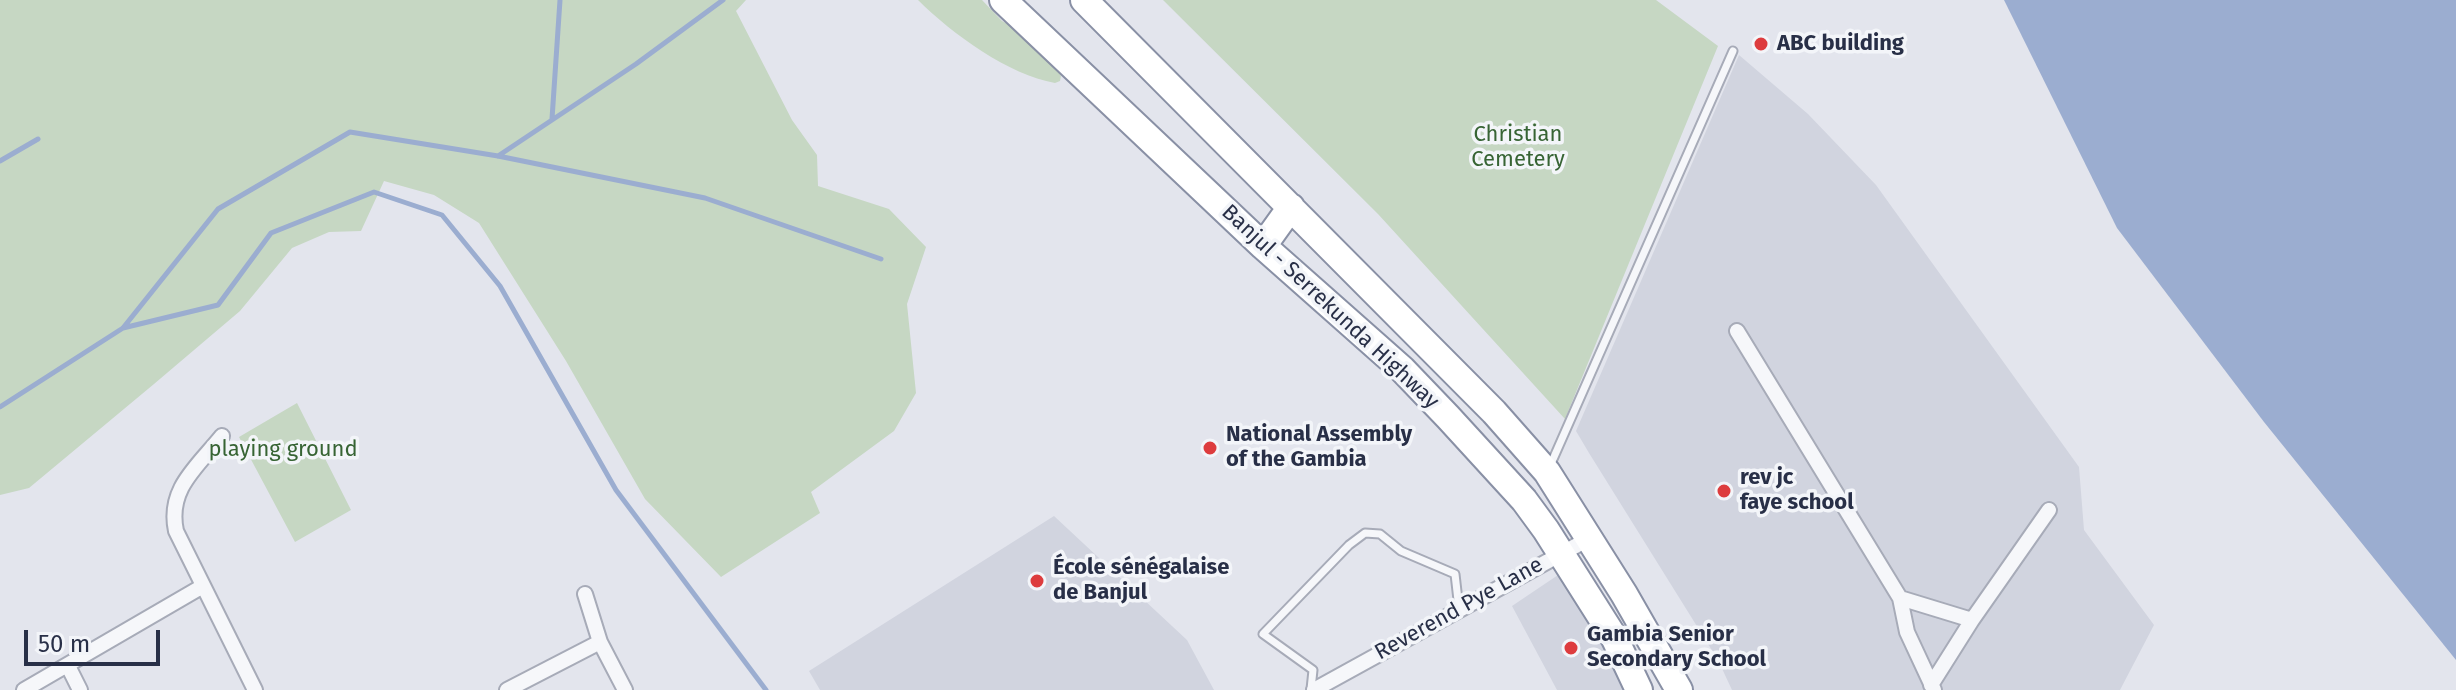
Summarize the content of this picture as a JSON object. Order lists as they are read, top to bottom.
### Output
{
  "streets": {
    "highway": ["Banjul - Serrekunda Highway"],
    "street": ["Reverend Pye Lane"]
  },
  "crossings": [
    ["Banjul - Serrekunda Highway", "Reverend Pye Lane"]
  ],
  "parks": ["Christian Cemetery", "playing ground"],
  "places": [
    "ABC building",
    "National Assembly of the Gambia",
    "rev jc faye school",
    "École sénégalaise de Banjul",
    "Gambia Senior Secondary School"
  ],
  "scale_bar": "50 m"
}
